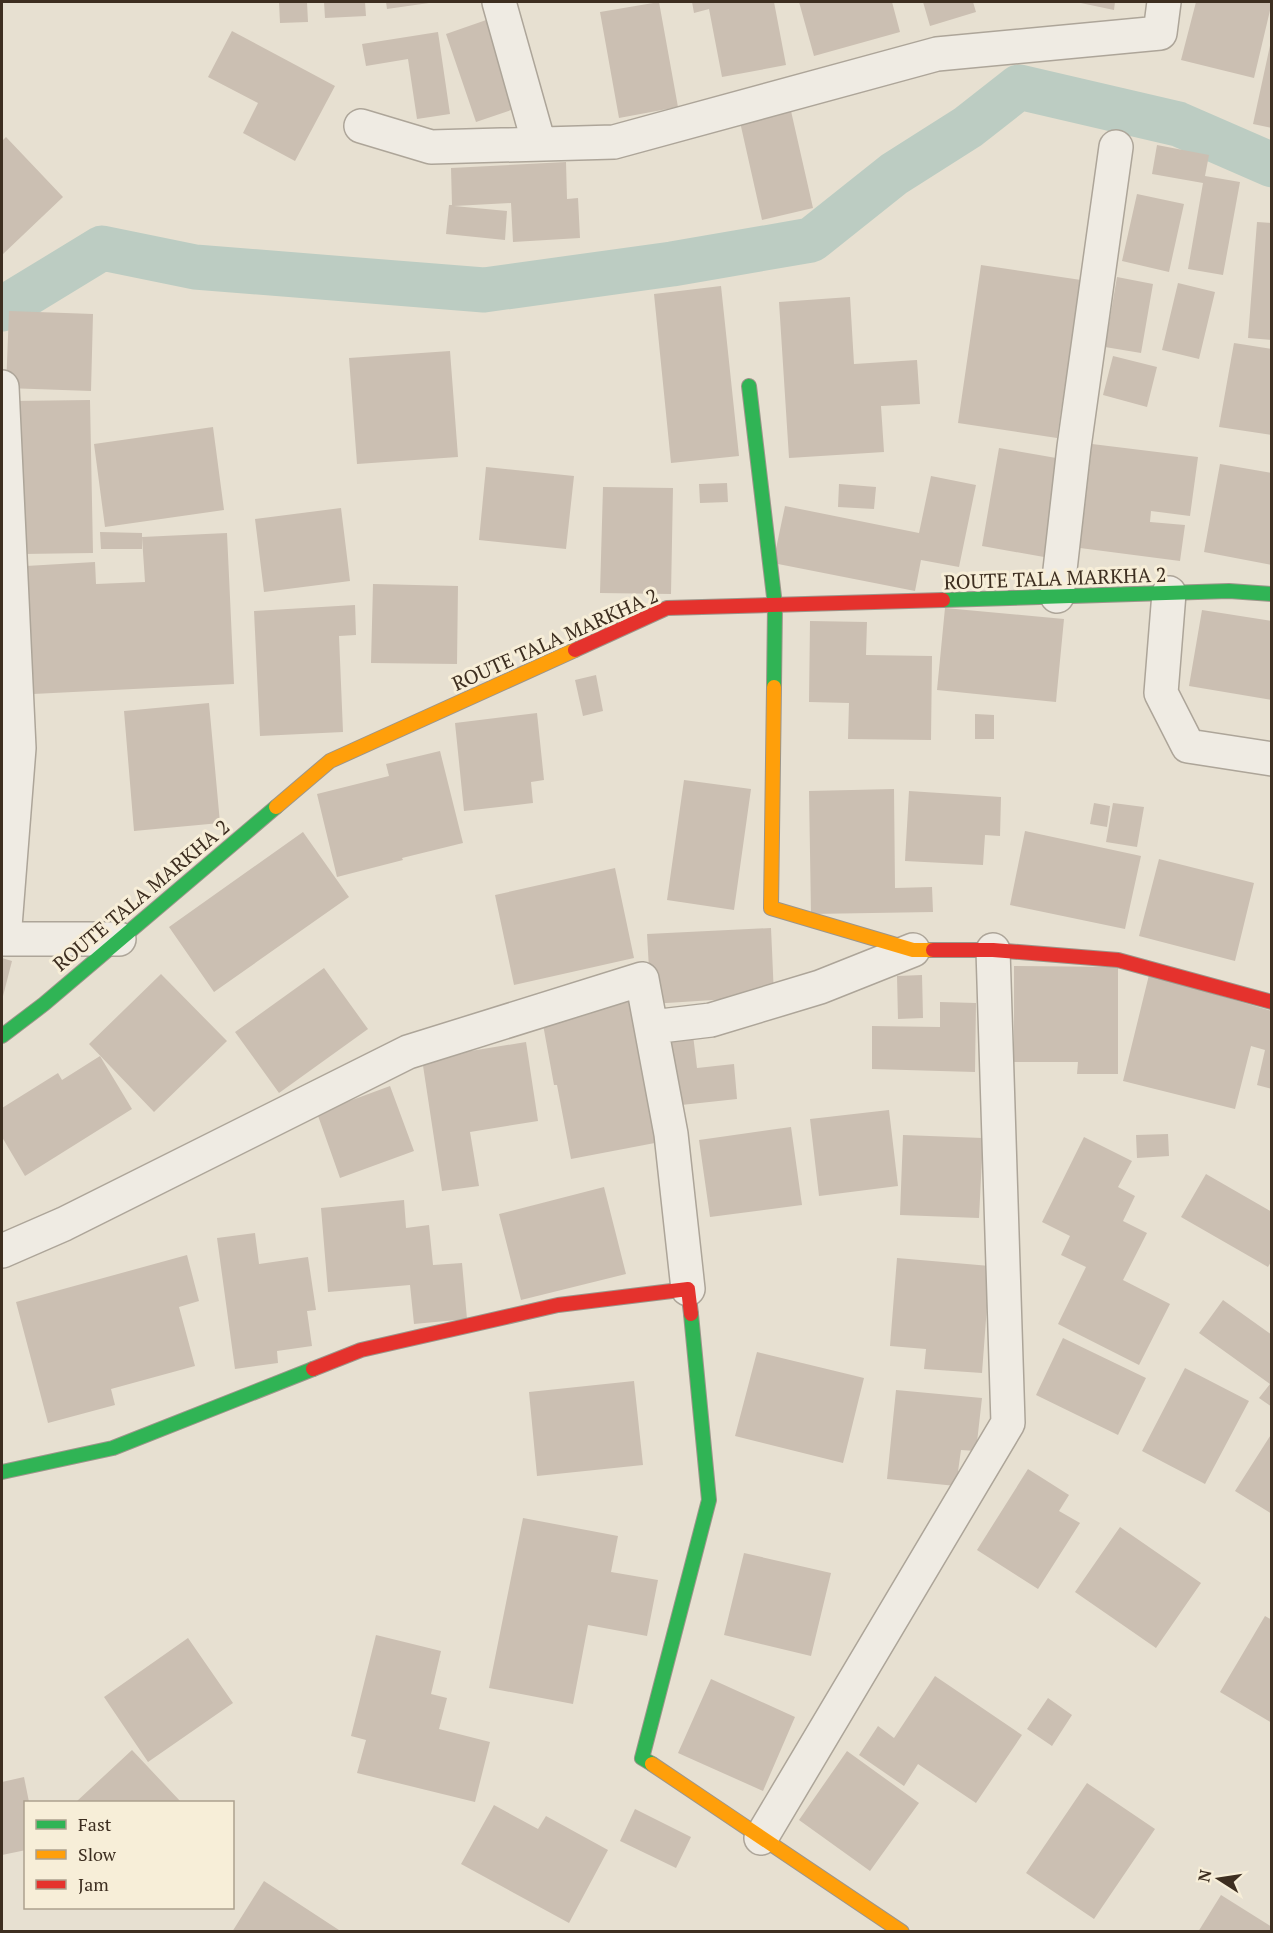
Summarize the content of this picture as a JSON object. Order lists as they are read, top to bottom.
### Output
{
  "streets": {
    "street": ["ROUTE TALA MARKHA 2"]
  },
  "legend": ["Fast", "Slow", "Jam"],
  "north": "left"
}
